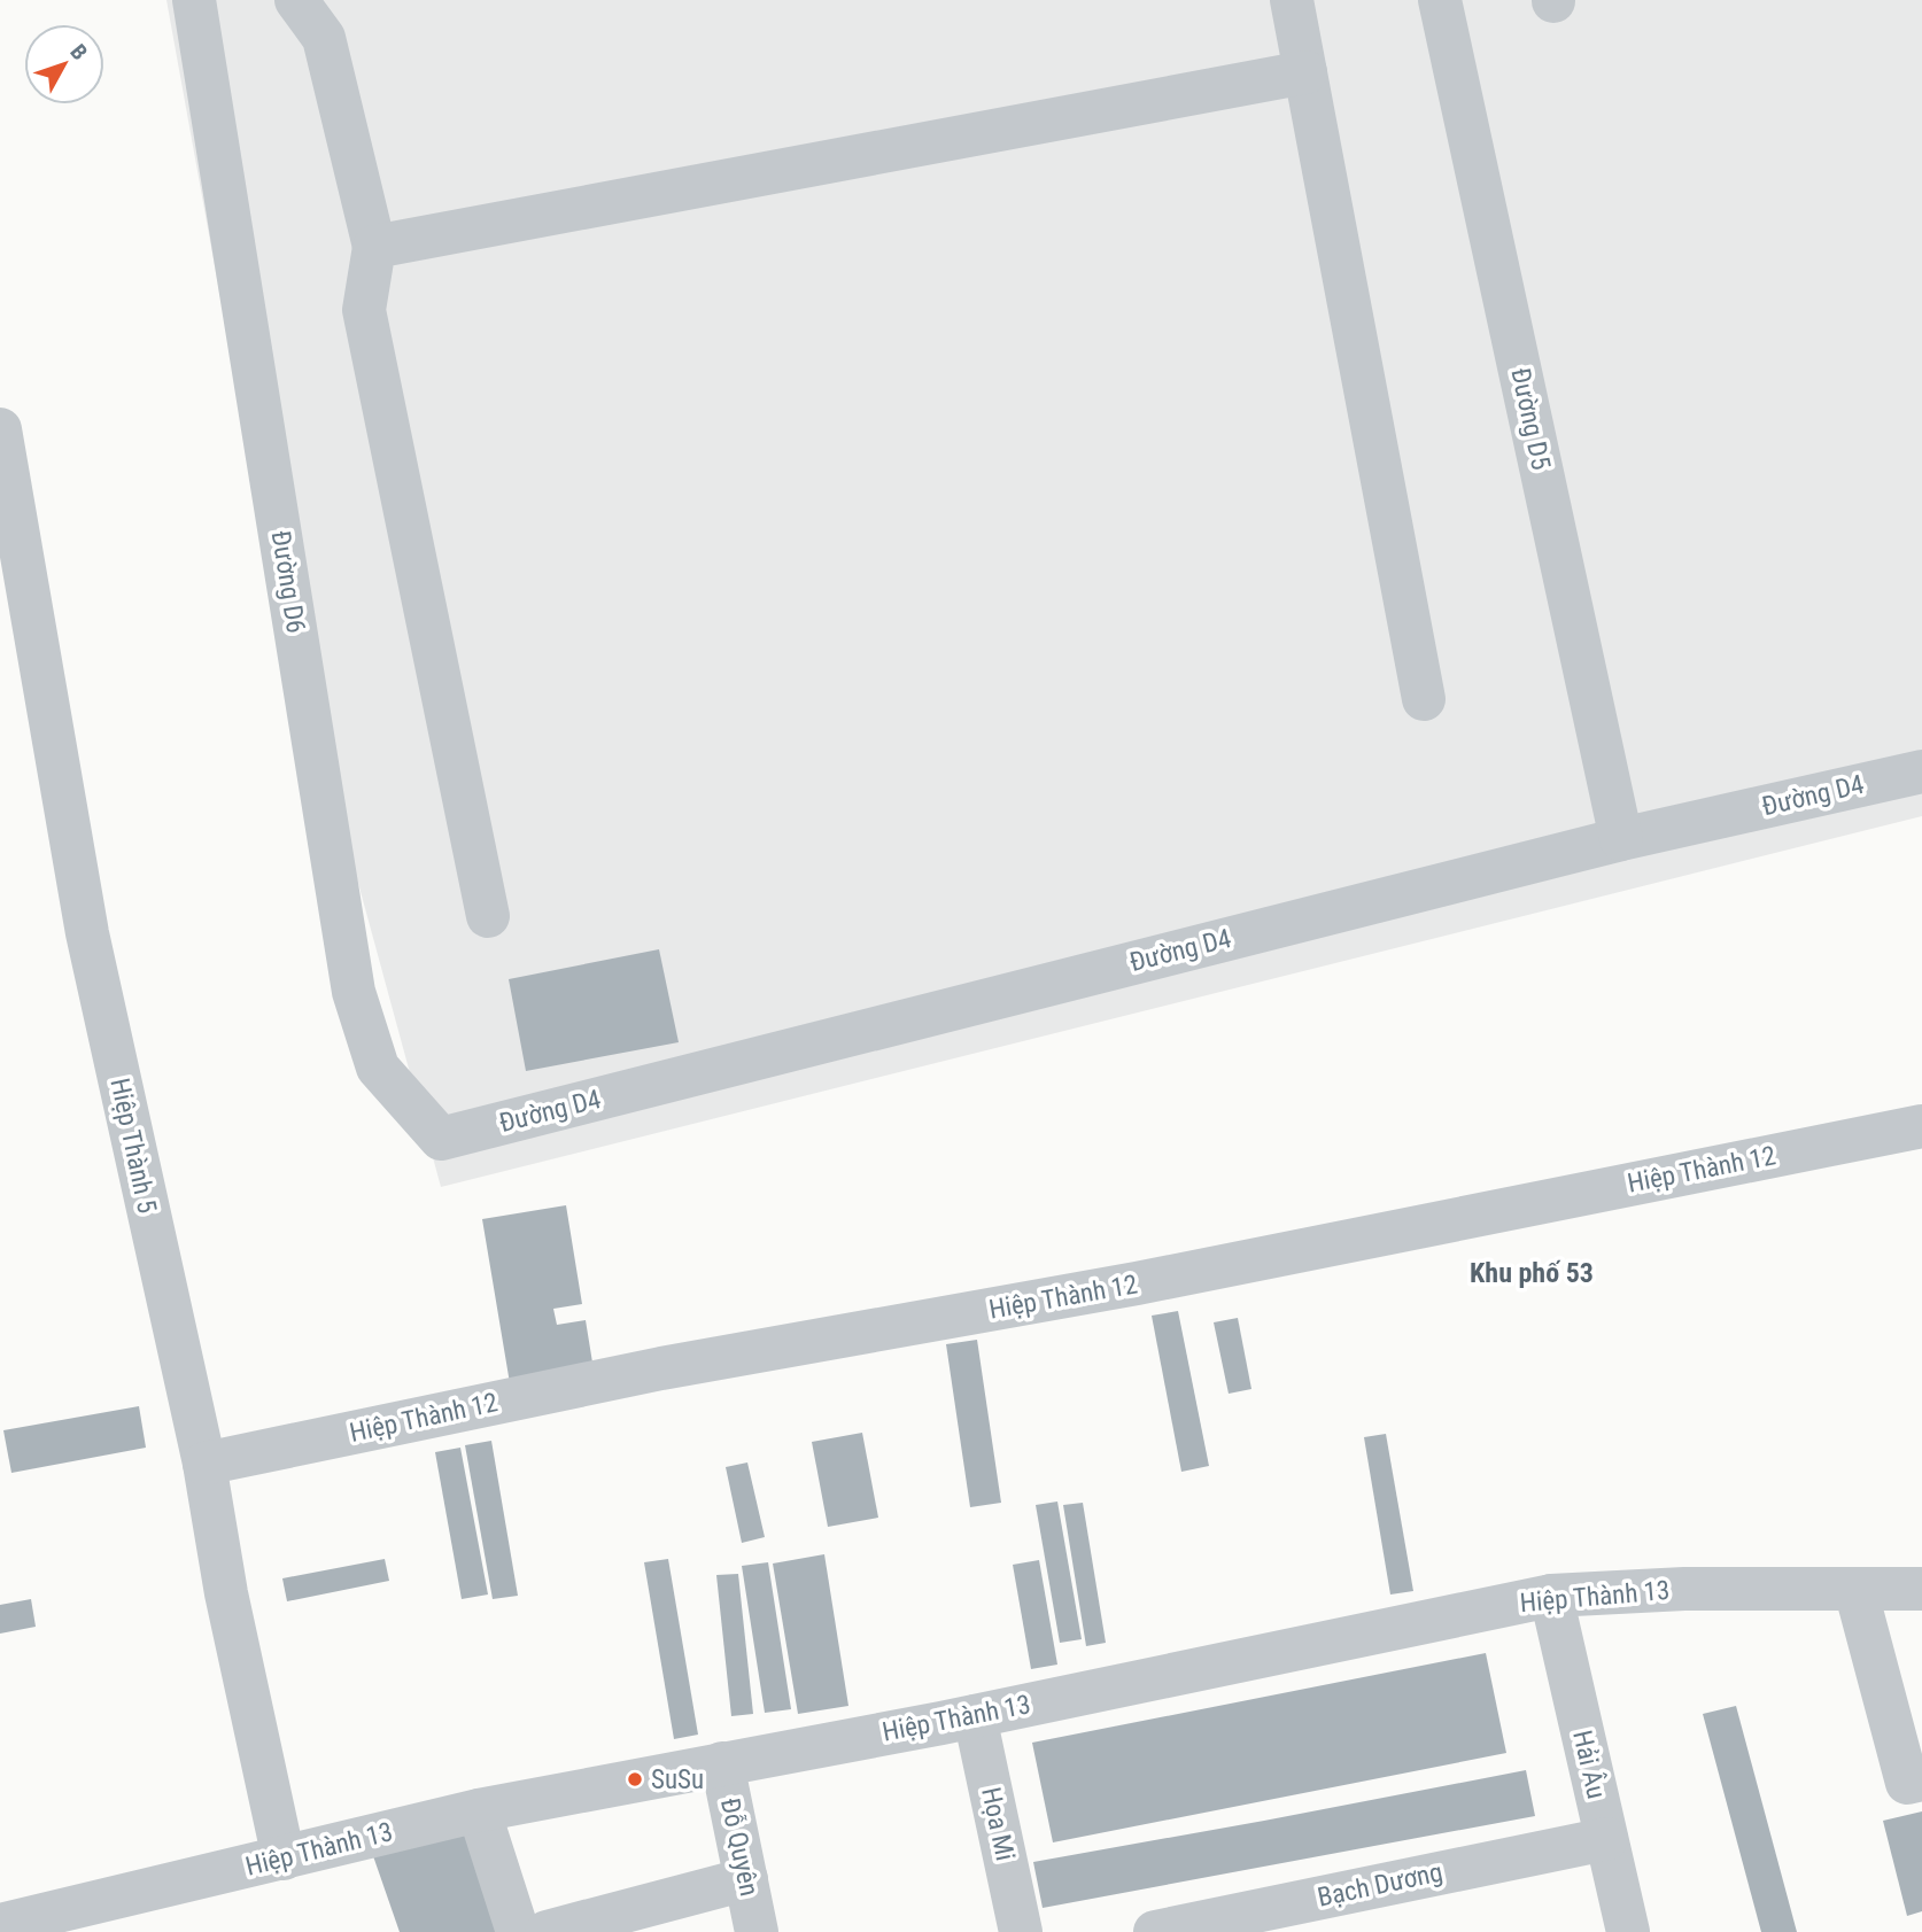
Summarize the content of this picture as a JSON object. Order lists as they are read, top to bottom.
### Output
{
  "streets": {
    "street": [
      "Đường D5",
      "Đường D6",
      "Đường D4",
      "Hiệp Thành 5",
      "Hiệp Thành 12",
      "Hiệp Thành 13",
      "Hải Âu",
      "Họa Mi",
      "Đỗ Quyên",
      "Bạch Dương"
    ]
  },
  "crossings": [
    ["Đường D5", "Đường D4"],
    ["Đường D6", "Đường D4"],
    ["Hiệp Thành 5", "Hiệp Thành 12"],
    ["Hiệp Thành 5", "Hiệp Thành 13"],
    ["Hiệp Thành 13", "Hải Âu"],
    ["Hiệp Thành 13", "Họa Mi"],
    ["Hiệp Thành 13", "Đỗ Quyên"],
    ["Hải Âu", "Bạch Dương"]
  ],
  "districts": ["Khu phố 53"],
  "places": ["SuSu"],
  "north": "top right"
}
